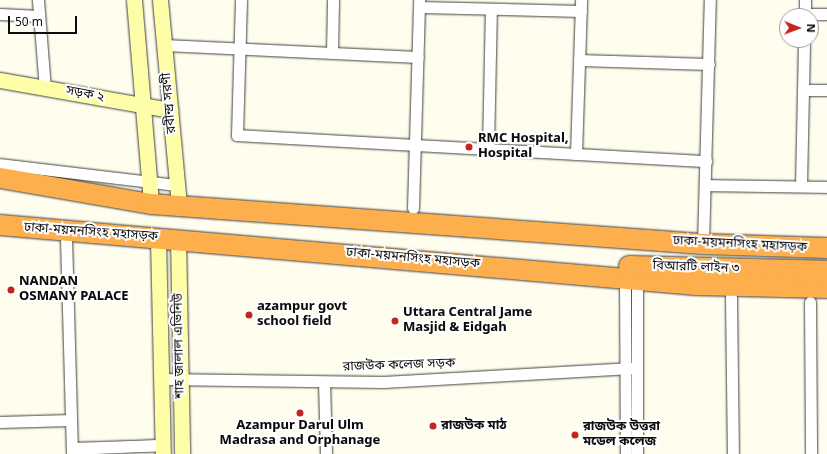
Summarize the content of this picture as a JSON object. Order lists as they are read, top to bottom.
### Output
{
  "streets": {
    "highway": ["ঢাকা-ময়মনসিংহ মহাসড়ক", "বিআরটি লাইন ৩"],
    "street": [
      "সড়ক ২",
      "রবীন্দ্র সরণী",
      "শাহ জালাল এভিনিউ",
      "রাজউক কলেজ সড়ক"
    ]
  },
  "crossings": [
    ["সড়ক ২", "রবীন্দ্র সরণী"],
    ["রবীন্দ্র সরণী", "ঢাকা-ময়মনসিংহ মহাসড়ক"],
    ["ঢাকা-ময়মনসিংহ মহাসড়ক", "বিআরটি লাইন ৩"],
    ["ঢাকা-ময়মনসিংহ মহাসড়ক", "শাহ জালাল এভিনিউ"],
    ["শাহ জালাল এভিনিউ", "রাজউক কলেজ সড়ক"]
  ],
  "places": [
    "RMC Hospital, Hospital",
    "NANDAN OSMANY PALACE",
    "azampur govt school field",
    "Uttara Central Jame Masjid & Eidgah",
    "Azampur Darul Ulm Madrasa and Orphanage",
    "রাজউক মাঠ",
    "রাজউক উত্তরা মডেল কলেজ"
  ],
  "scale_bar": "50 m",
  "north": "right"
}
